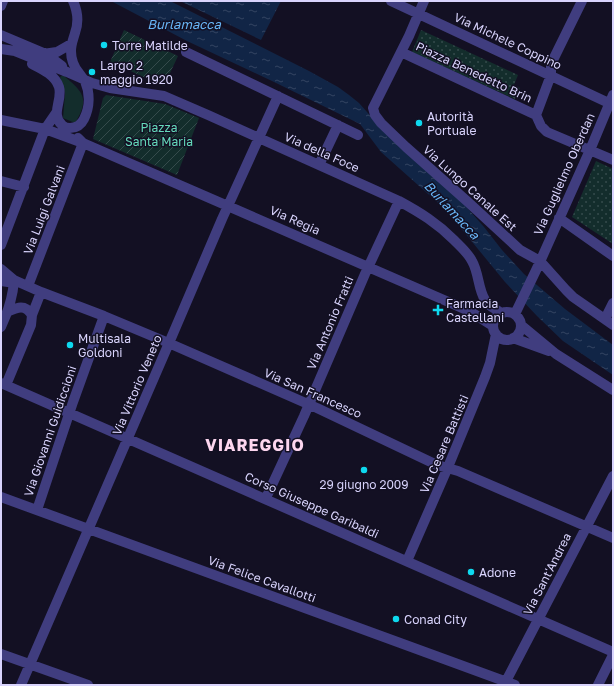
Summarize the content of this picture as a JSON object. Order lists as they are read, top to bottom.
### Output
{
  "streets": {
    "street": [
      "Via Michele Coppino",
      "Piazza Benedetto Brin",
      "Via della Foce",
      "Via Guglielmo Oberdan",
      "Via Lungo Canale Est",
      "Via Luigi Galvani",
      "Via Regia",
      "Via Antonio Fratti",
      "Via Vittorio Veneto",
      "Via San Francesco",
      "Via Giovanni Guidiccioni",
      "Via Cesare Battisti",
      "Corso Giuseppe Garibaldi",
      "Via Sant'Andrea",
      "Via Felice Cavallotti"
    ]
  },
  "crossings": [
    ["Via Michele Coppino", "Via Guglielmo Oberdan"],
    ["Piazza Benedetto Brin", "Via Lungo Canale Est"],
    ["Via della Foce", "Via Guglielmo Oberdan"],
    ["Via della Foce", "Via Regia"],
    ["Via della Foce", "Via Antonio Fratti"],
    ["Via della Foce", "Via Vittorio Veneto"],
    ["Via della Foce", "Via Cesare Battisti"],
    ["Via Guglielmo Oberdan", "Via Lungo Canale Est"],
    ["Via Guglielmo Oberdan", "Via Regia"],
    ["Via Guglielmo Oberdan", "Via Cesare Battisti"],
    ["Via Luigi Galvani", "Via Regia"],
    ["Via Luigi Galvani", "Via San Francesco"],
    ["Via Regia", "Via Antonio Fratti"],
    ["Via Regia", "Via Vittorio Veneto"],
    ["Via Regia", "Via Cesare Battisti"],
    ["Via Antonio Fratti", "Via San Francesco"],
    ["Via Antonio Fratti", "Corso Giuseppe Garibaldi"],
    ["Via Vittorio Veneto", "Via San Francesco"],
    ["Via Vittorio Veneto", "Corso Giuseppe Garibaldi"],
    ["Via Vittorio Veneto", "Via Felice Cavallotti"],
    ["Via San Francesco", "Via Giovanni Guidiccioni"],
    ["Via San Francesco", "Via Cesare Battisti"],
    ["Via San Francesco", "Via Sant'Andrea"],
    ["Via Giovanni Guidiccioni", "Corso Giuseppe Garibaldi"],
    ["Via Giovanni Guidiccioni", "Via Felice Cavallotti"],
    ["Via Cesare Battisti", "Corso Giuseppe Garibaldi"],
    ["Corso Giuseppe Garibaldi", "Via Sant'Andrea"],
    ["Via Sant'Andrea", "Via Felice Cavallotti"]
  ],
  "districts": ["VIAREGGIO"],
  "water": ["Burlamacca"],
  "parks": ["Piazza Santa Maria"],
  "places": {
    "other": [
      "Torre Matilde",
      "Largo 2 maggio 1920",
      "Autorità Portuale",
      "Multisala Goldoni",
      "29 giugno 2009",
      "Adone",
      "Conad City"
    ],
    "health": ["Farmacia Castellani"]
  }
}
